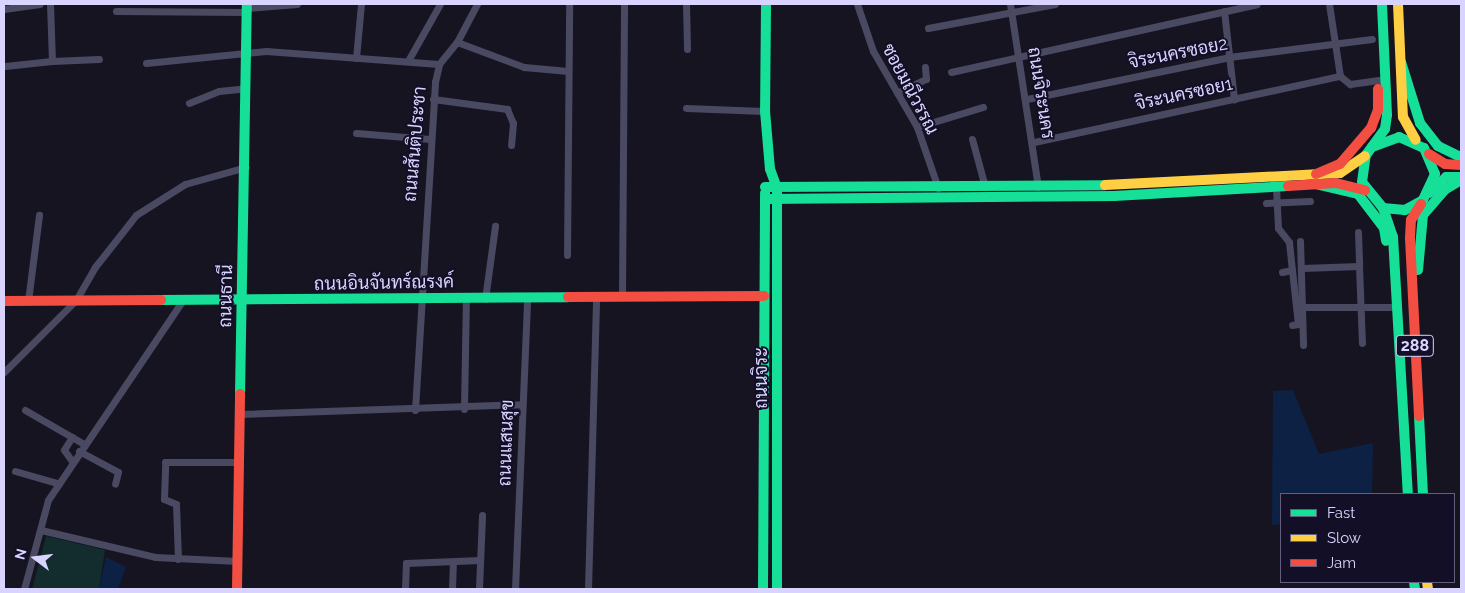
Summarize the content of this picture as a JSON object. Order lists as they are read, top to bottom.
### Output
{
  "streets": {
    "main road": [
      "ถนนอินจันทร์ณรงค์",
      "ถนนธานี",
      "288",
      "ถนนจิระ"
    ],
    "street": [
      "จิระนครซอย2",
      "ซอยมณีวรรณ",
      "ถนนจิระนคร",
      "จิระนครซอย1",
      "ถนนสันติประชา",
      "ถนนแสนสุข"
    ]
  },
  "crossings": [
    ["จิระนครซอย2", "ถนนจิระนคร"],
    ["ถนนจิระนคร", "จิระนครซอย1"],
    ["ถนนสันติประชา", "ถนนอินจันทร์ณรงค์"],
    ["ถนนอินจันทร์ณรงค์", "ถนนธานี"],
    ["ถนนอินจันทร์ณรงค์", "ถนนจิระ"],
    ["ถนนอินจันทร์ณรงค์", "ถนนแสนสุข"]
  ],
  "legend": ["Fast", "Slow", "Jam"],
  "north": "left"
}
